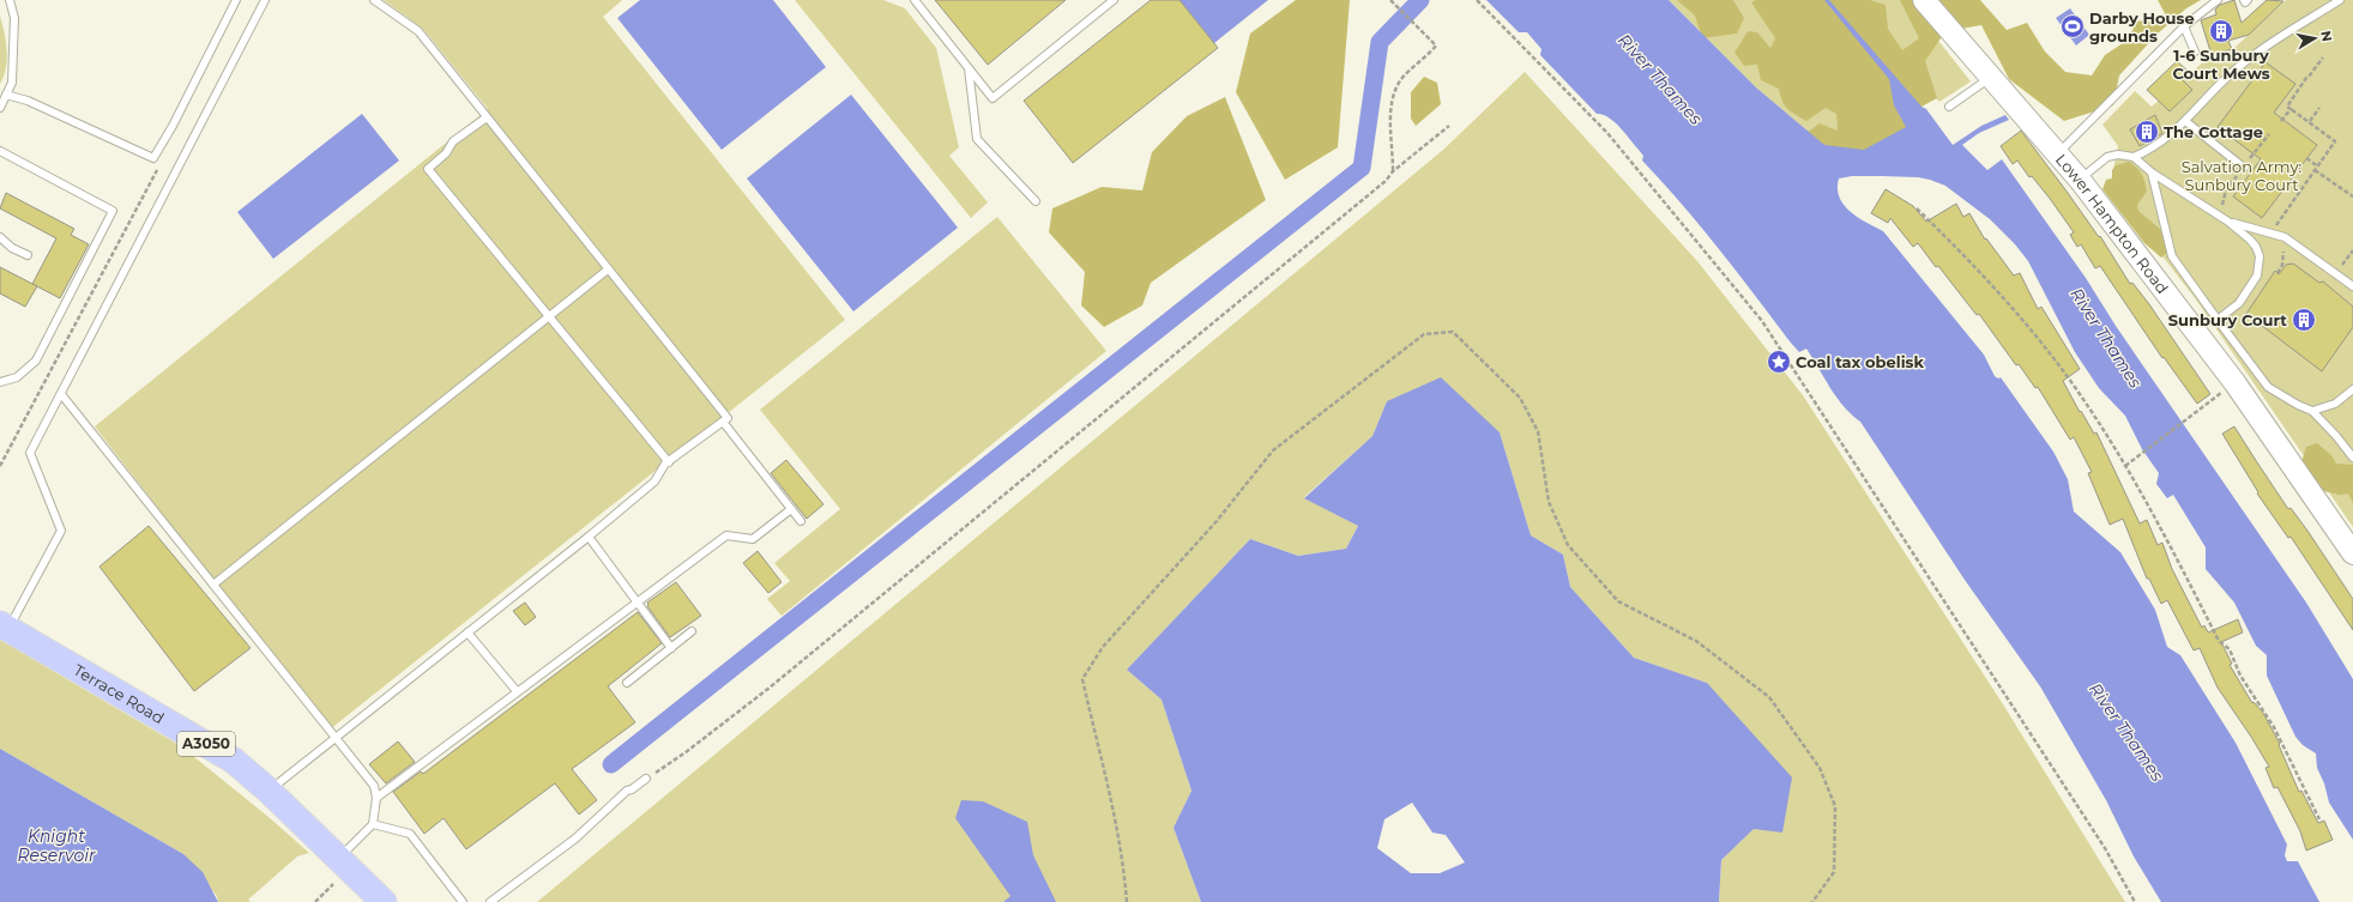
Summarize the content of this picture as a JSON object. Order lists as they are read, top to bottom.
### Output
{
  "streets": {
    "main road": ["Terrace Road", "A3050"],
    "street": ["Lower Hampton Road"]
  },
  "water": ["River Thames", "Knight Reservoir"],
  "parks": ["Salvation Army: Sunbury Court"],
  "places": {
    "sports": ["Darby House grounds"],
    "building": ["1-6 Sunbury Court Mews", "The Cottage", "Sunbury Court"],
    "place": ["Coal tax obelisk"]
  },
  "north": "right"
}
